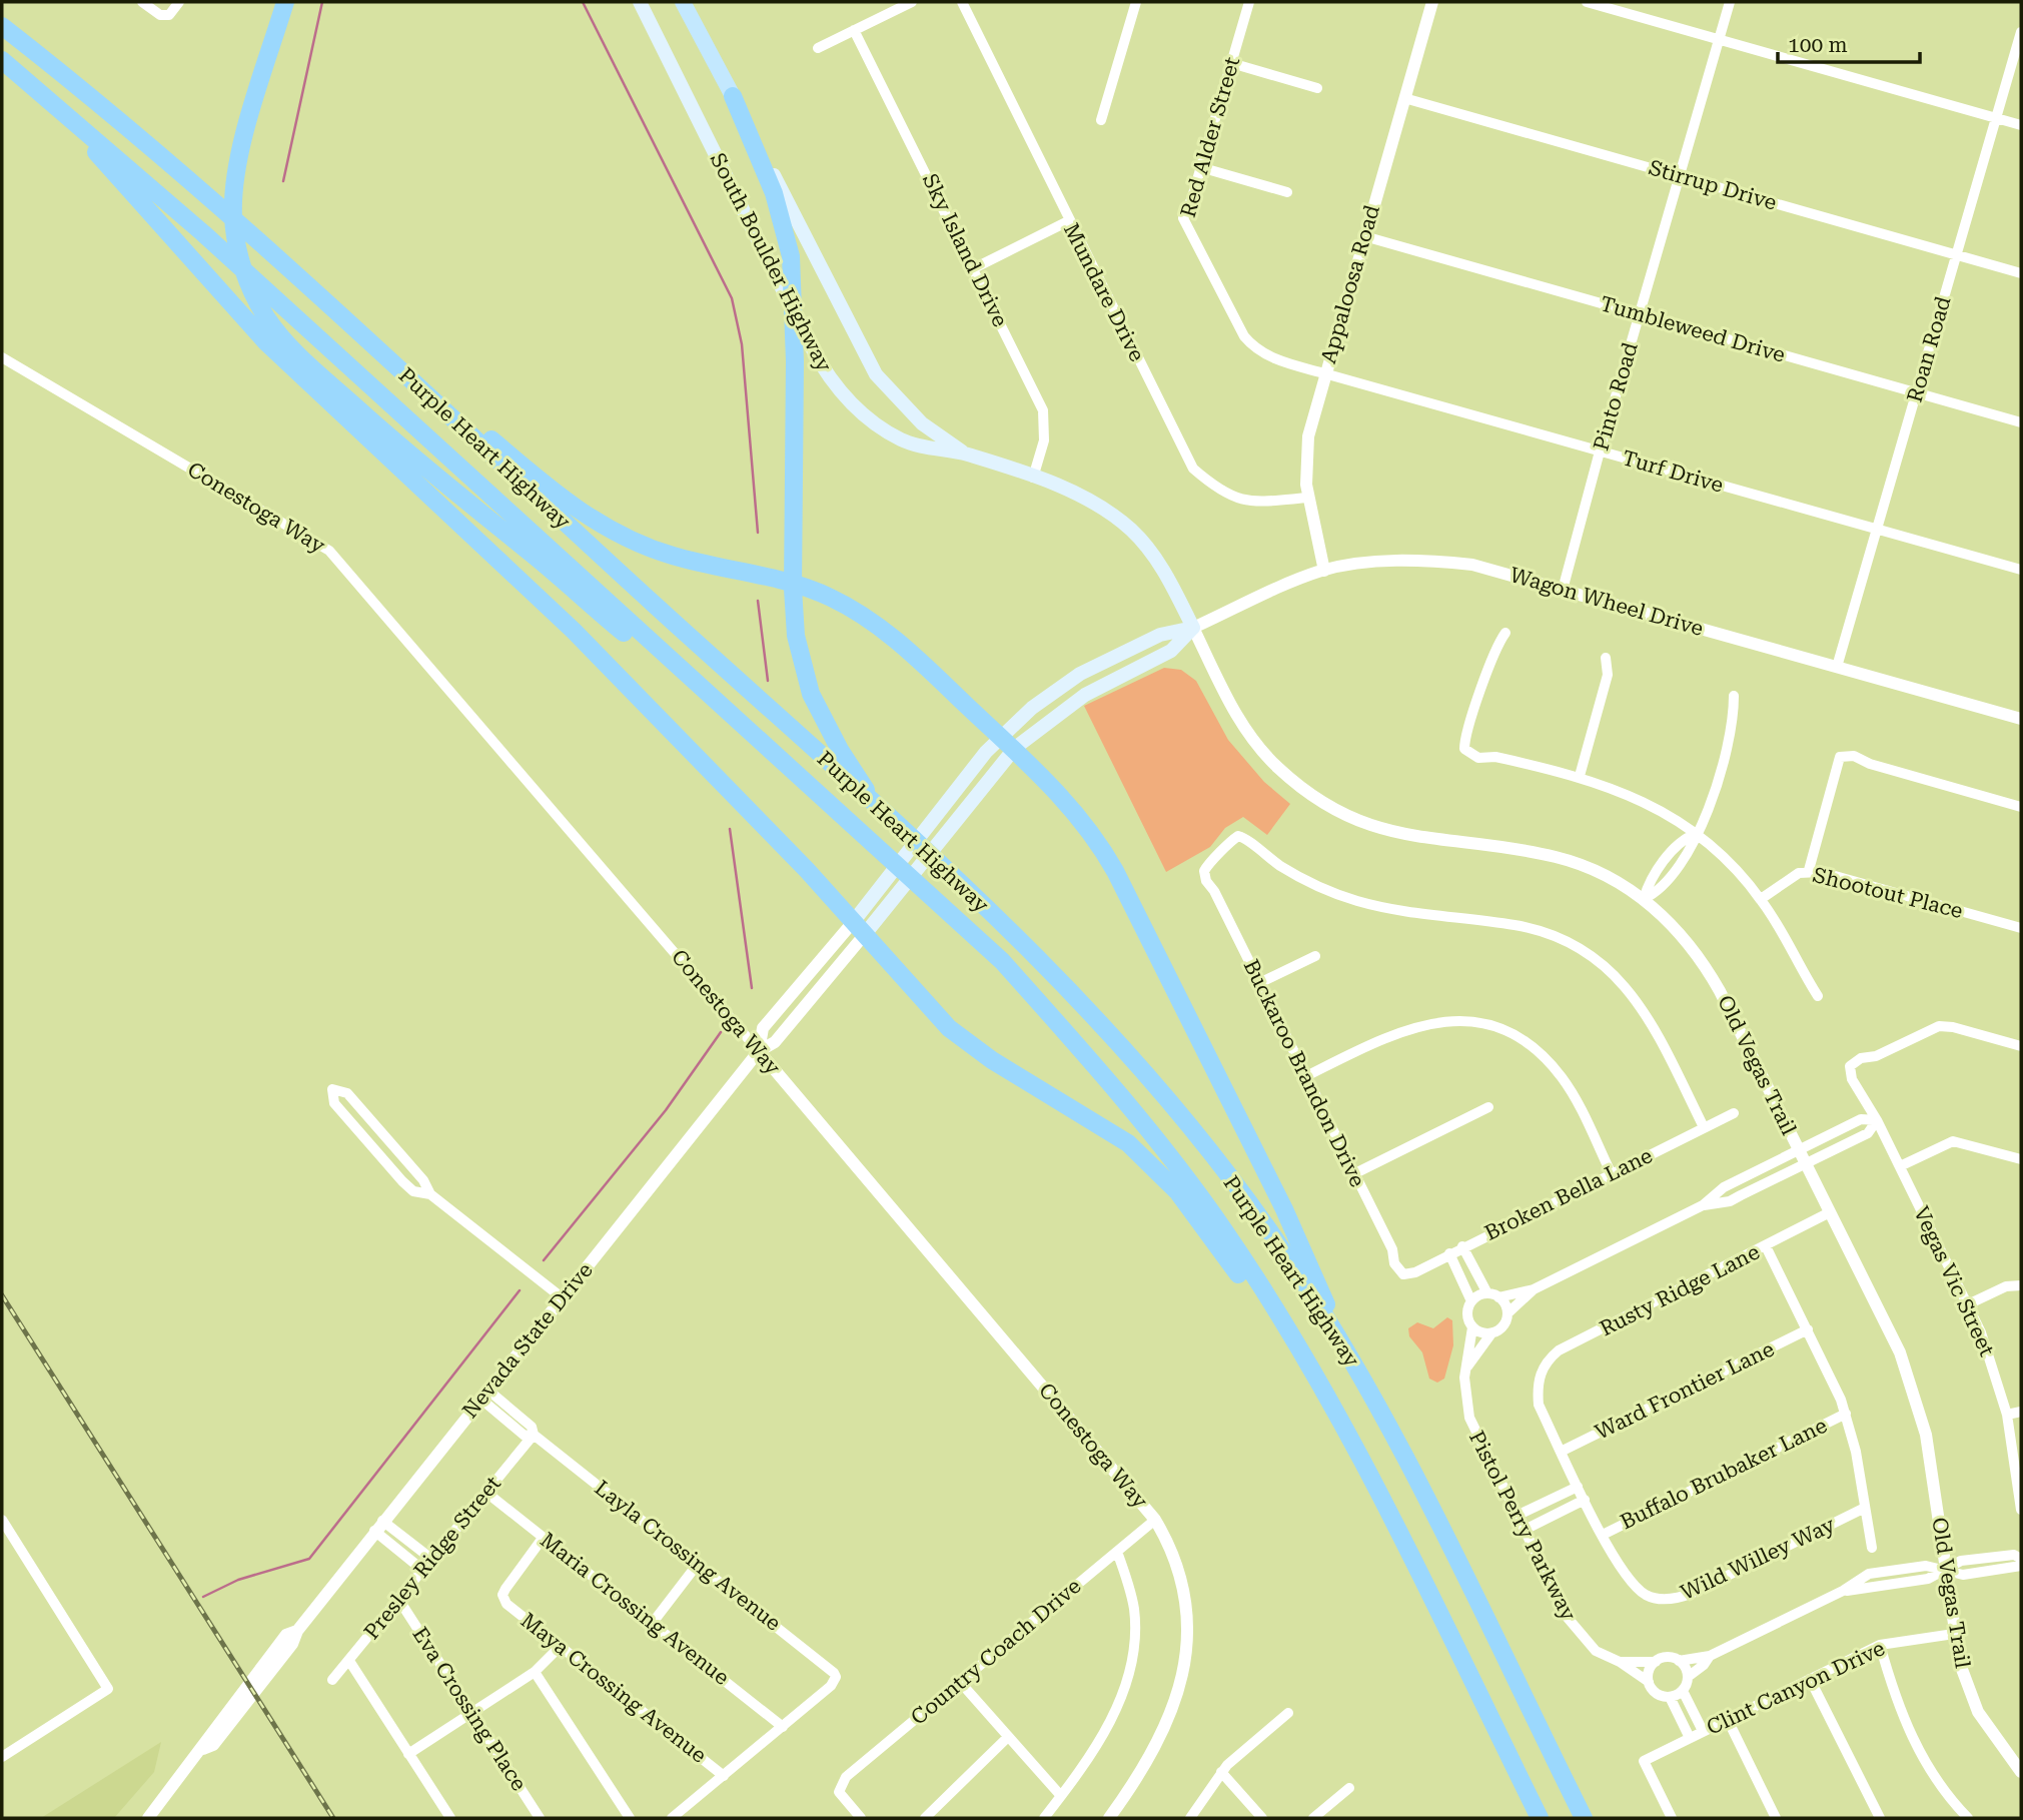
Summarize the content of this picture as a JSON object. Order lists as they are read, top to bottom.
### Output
{
  "streets": {
    "highway": ["Purple Heart Highway"],
    "main road": ["South Boulder Highway", "Wagon Wheel Drive"],
    "street": [
      "Red Alder Street",
      "Stirrup Drive",
      "Sky Island Drive",
      "Appaloosa Road",
      "Mundare Drive",
      "Tumbleweed Drive",
      "Roan Road",
      "Pinto Road",
      "Turf Drive",
      "Conestoga Way",
      "Shootout Place",
      "Old Vegas Trail",
      "Buckaroo Brandon Drive",
      "Broken Bella Lane",
      "Vegas Vic Street",
      "Rusty Ridge Lane",
      "Nevada State Drive",
      "Ward Frontier Lane",
      "Buffalo Brubaker Lane",
      "Pistol Perry Parkway",
      "Layla Crossing Avenue",
      "Presley Ridge Street",
      "Wild Willey Way",
      "Maria Crossing Avenue",
      "Country Coach Drive",
      "Maya Crossing Avenue",
      "Clint Canyon Drive",
      "Eva Crossing Place"
    ]
  },
  "crossings": [
    ["Red Alder Street", "Appaloosa Road"],
    ["Red Alder Street", "Turf Drive"],
    ["Stirrup Drive", "Appaloosa Road"],
    ["Stirrup Drive", "Roan Road"],
    ["Stirrup Drive", "Pinto Road"],
    ["Sky Island Drive", "South Boulder Highway"],
    ["South Boulder Highway", "Wagon Wheel Drive"],
    ["South Boulder Highway", "Old Vegas Trail"],
    ["Appaloosa Road", "Mundare Drive"],
    ["Appaloosa Road", "Tumbleweed Drive"],
    ["Appaloosa Road", "Turf Drive"],
    ["Appaloosa Road", "Wagon Wheel Drive"],
    ["Tumbleweed Drive", "Roan Road"],
    ["Tumbleweed Drive", "Pinto Road"],
    ["Roan Road", "Turf Drive"],
    ["Roan Road", "Wagon Wheel Drive"],
    ["Pinto Road", "Turf Drive"],
    ["Pinto Road", "Wagon Wheel Drive"],
    ["Conestoga Way", "Nevada State Drive"],
    ["Conestoga Way", "Country Coach Drive"],
    ["Wagon Wheel Drive", "Old Vegas Trail"],
    ["Wagon Wheel Drive", "Nevada State Drive"],
    ["Old Vegas Trail", "Rusty Ridge Lane"],
    ["Old Vegas Trail", "Clint Canyon Drive"],
    ["Buckaroo Brandon Drive", "Broken Bella Lane"],
    ["Rusty Ridge Lane", "Ward Frontier Lane"],
    ["Nevada State Drive", "Layla Crossing Avenue"],
    ["Buffalo Brubaker Lane", "Wild Willey Way"],
    ["Layla Crossing Avenue", "Presley Ridge Street"],
    ["Layla Crossing Avenue", "Maria Crossing Avenue"],
    ["Presley Ridge Street", "Maria Crossing Avenue"],
    ["Presley Ridge Street", "Eva Crossing Place"],
    ["Maria Crossing Avenue", "Maya Crossing Avenue"]
  ],
  "scale_bar": "100 m"
}
